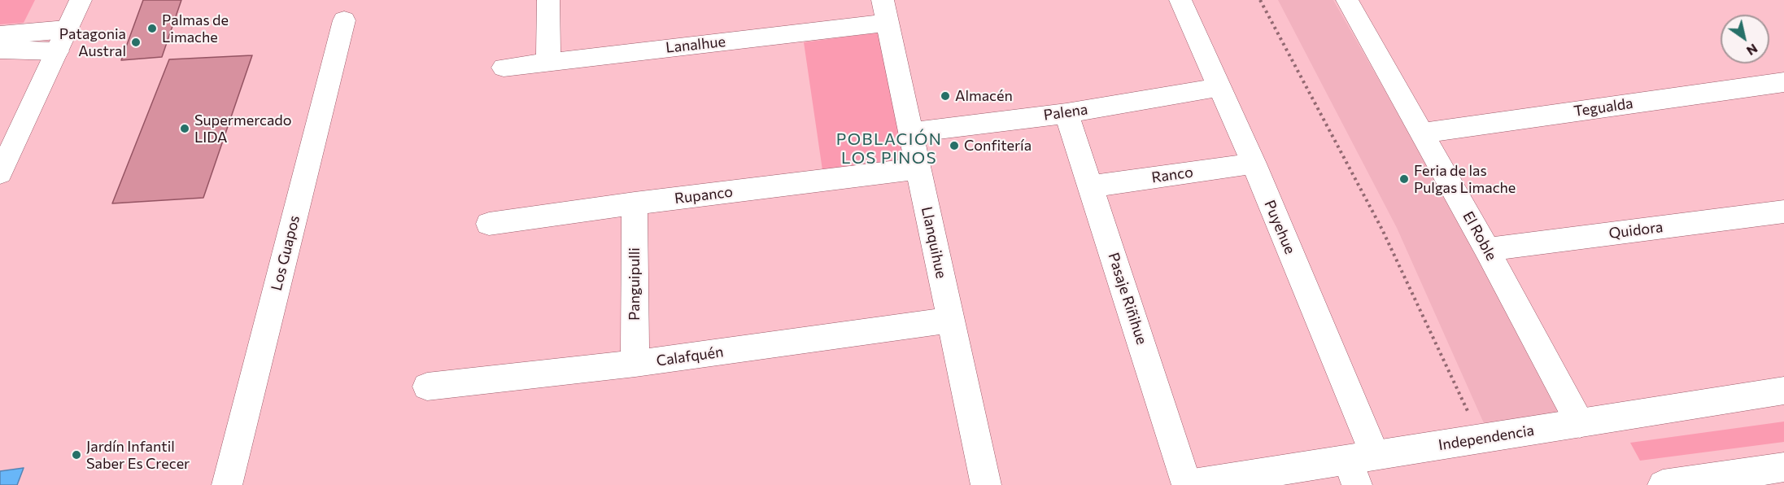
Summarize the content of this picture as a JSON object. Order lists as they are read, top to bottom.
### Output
{
  "streets": {
    "street": [
      "Lanalhue",
      "Tegualda",
      "Palena",
      "Ranco",
      "Rupanco",
      "Puyehue",
      "Quidora",
      "El Roble",
      "Llanquihue",
      "Los Guapos",
      "Panguipulli",
      "Pasaje Riñihue",
      "Calafquén",
      "Independencia"
    ]
  },
  "crossings": [
    ["Lanalhue", "Llanquihue"],
    ["Tegualda", "El Roble"],
    ["Palena", "Puyehue"],
    ["Palena", "Llanquihue"],
    ["Palena", "Pasaje Riñihue"],
    ["Ranco", "Puyehue"],
    ["Ranco", "Pasaje Riñihue"],
    ["Rupanco", "Llanquihue"],
    ["Rupanco", "Panguipulli"],
    ["Puyehue", "Independencia"],
    ["Quidora", "El Roble"],
    ["El Roble", "Independencia"],
    ["Llanquihue", "Calafquén"],
    ["Panguipulli", "Calafquén"],
    ["Pasaje Riñihue", "Independencia"]
  ],
  "districts": ["POBLACIÓN LOS PINOS"],
  "places": [
    "Palmas de Limache",
    "Patagonia Austral",
    "Almacén",
    "Supermercado LIDA",
    "Confitería",
    "Feria de las Pulgas Limache",
    "Jardín Infantil Saber Es Crecer"
  ],
  "north": "bottom right"
}
